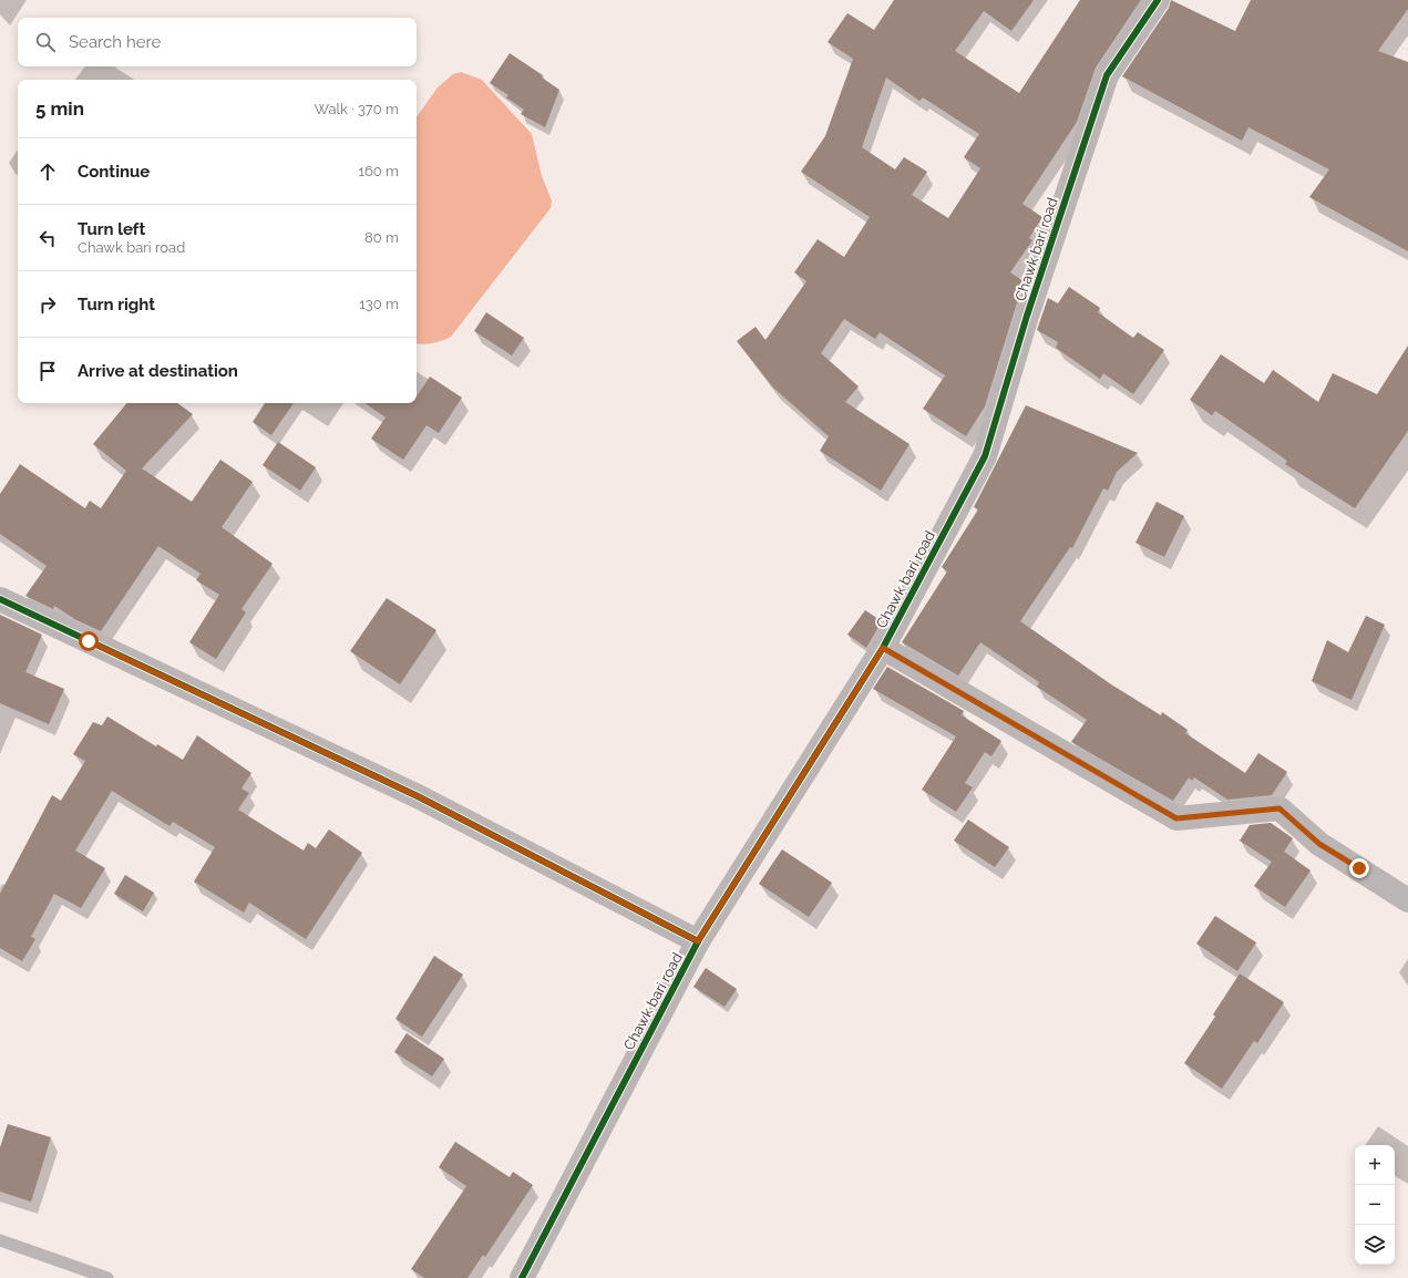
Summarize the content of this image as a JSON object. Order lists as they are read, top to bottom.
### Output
{
  "streets": {
    "street": ["Chawk bari road"]
  },
  "page": {
    "search": "Search here",
    "heading": ["5 min", "Walk · 370 m"],
    "list": [
      ["Continue", "160 m"],
      ["Turn left", "Chawk bari road", "80 m"],
      ["Turn right", "130 m"],
      "Arrive at destination"
    ],
    "map_buttons": ["+", "−"]
  }
}
